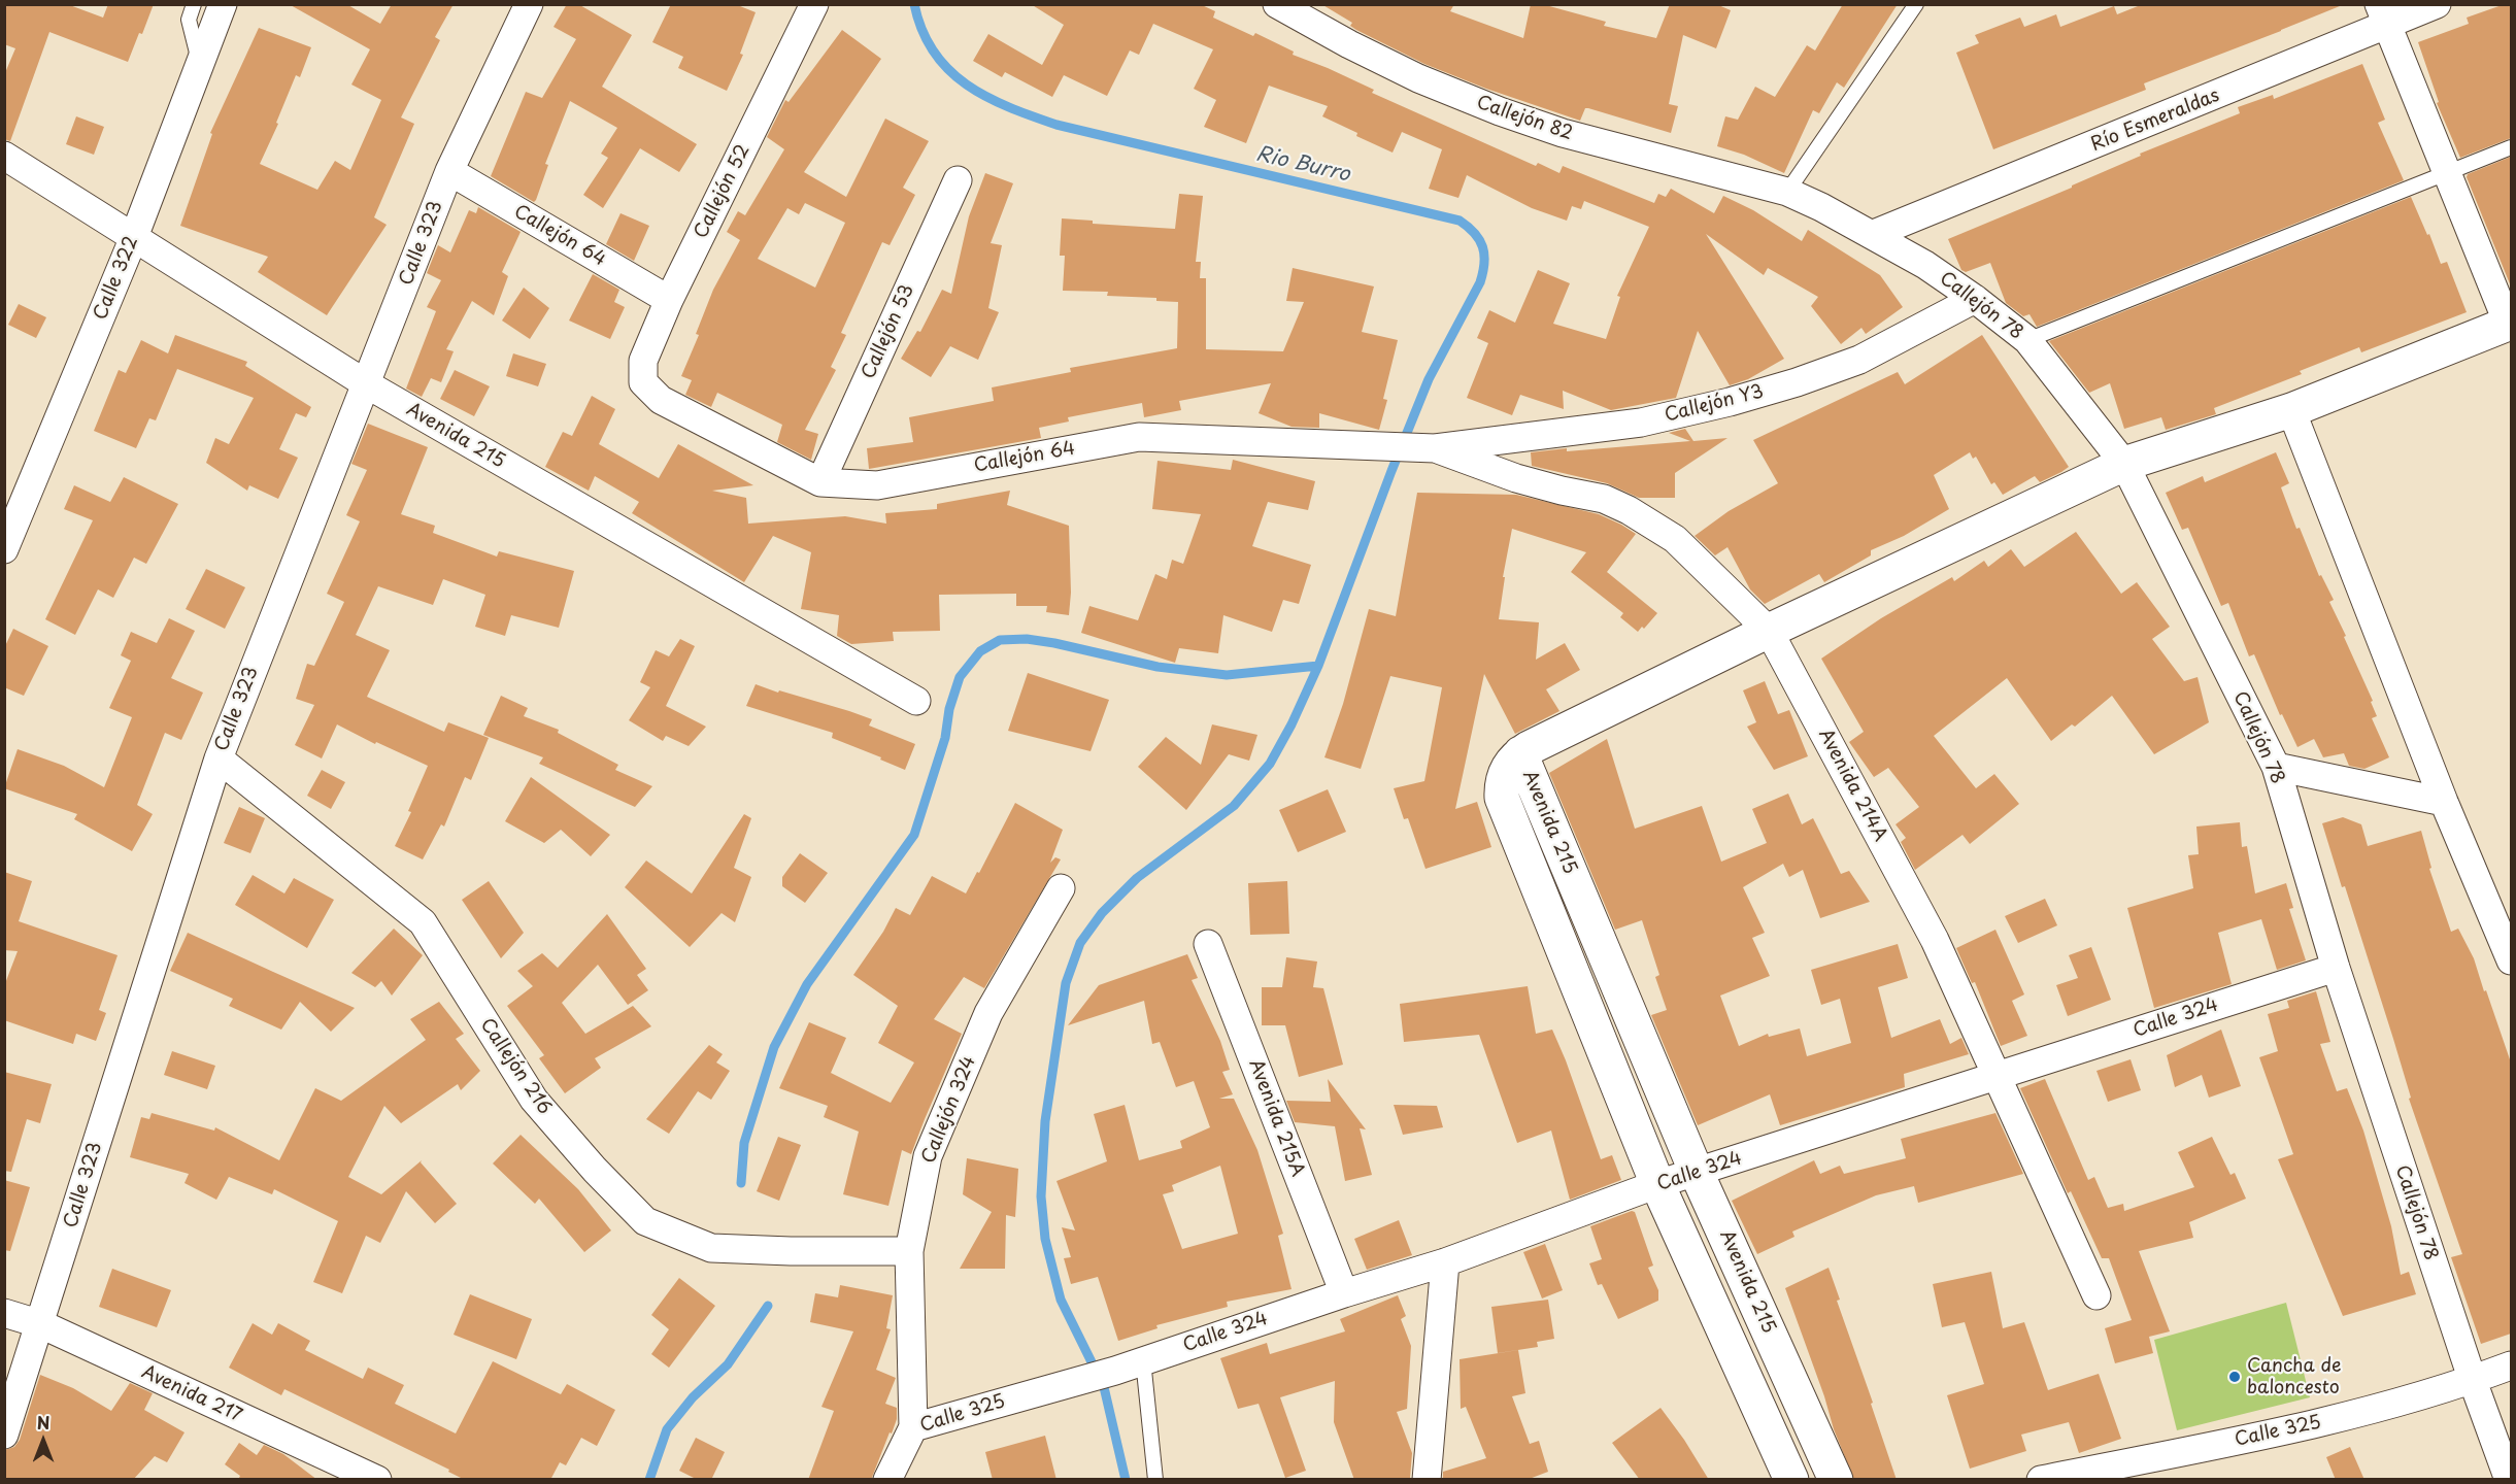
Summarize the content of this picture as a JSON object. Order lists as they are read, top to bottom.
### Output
{
  "streets": {
    "street": [
      "Callejón 82",
      "Río Esmeraldas",
      "Callejón 52",
      "Callejón 64",
      "Calle 323",
      "Calle 322",
      "Callejón 78",
      "Callejón 53",
      "Callejón Y3",
      "Avenida 215",
      "Avenida 214A",
      "Calle 324",
      "Callejón 216",
      "Callejón 324",
      "Avenida 215A",
      "Avenida 217",
      "Calle 325"
    ]
  },
  "crossings": [
    ["Callejón 82", "Callejón 78"],
    ["Río Esmeraldas", "Callejón 78"],
    ["Callejón 52", "Callejón 64"],
    ["Callejón 64", "Calle 323"],
    ["Callejón 64", "Callejón 53"],
    ["Callejón 64", "Callejón Y3"],
    ["Callejón 64", "Avenida 214A"],
    ["Calle 323", "Avenida 215"],
    ["Calle 323", "Callejón 216"],
    ["Calle 323", "Avenida 217"],
    ["Calle 322", "Avenida 215"],
    ["Callejón 78", "Callejón Y3"],
    ["Callejón 78", "Calle 324"],
    ["Callejón 78", "Calle 325"],
    ["Callejón Y3", "Avenida 214A"],
    ["Avenida 215", "Calle 324"],
    ["Avenida 214A", "Calle 324"],
    ["Calle 324", "Avenida 215A"],
    ["Calle 324", "Calle 325"],
    ["Callejón 216", "Callejón 324"],
    ["Callejón 324", "Calle 325"]
  ],
  "water": ["Rio Burro"],
  "places": ["Cancha de baloncesto"],
  "north": "top"
}
